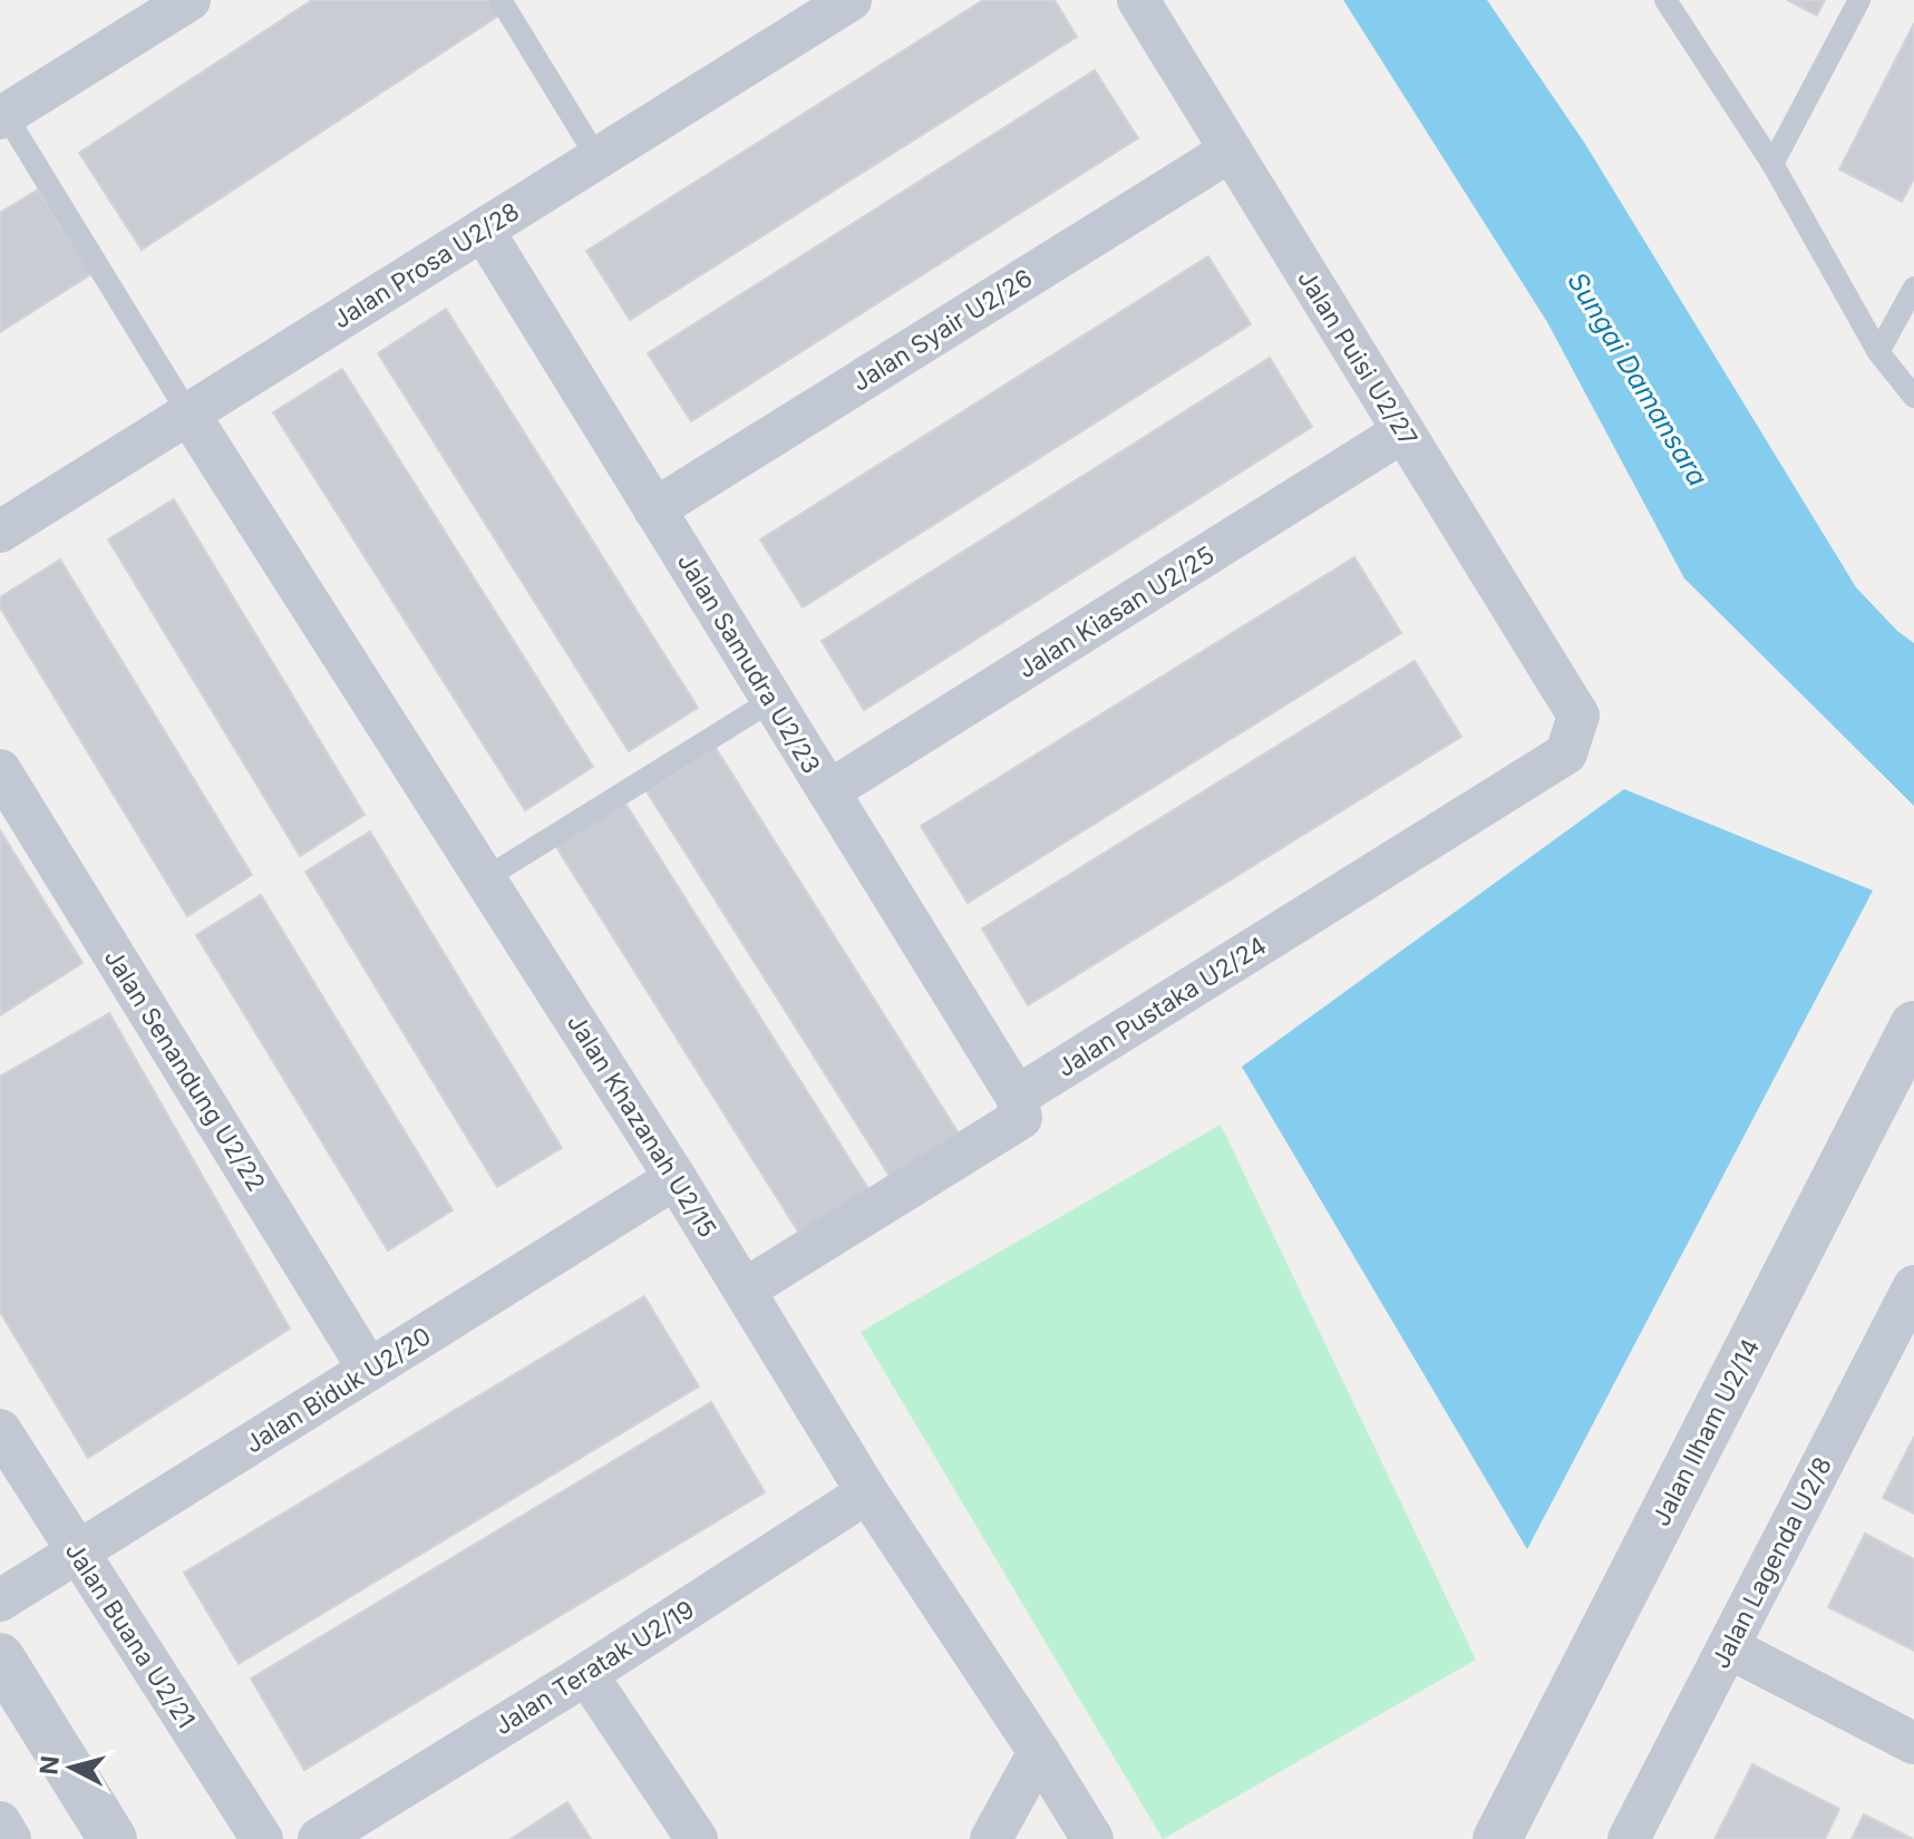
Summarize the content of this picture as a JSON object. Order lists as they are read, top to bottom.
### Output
{
  "streets": {
    "street": [
      "Jalan Prosa U2/28",
      "Jalan Syair U2/26",
      "Jalan Puisi U2/27",
      "Jalan Kiasan U2/25",
      "Jalan Samudra U2/23",
      "Jalan Pustaka U2/24",
      "Jalan Senandung U2/22",
      "Jalan Khazanah U2/15",
      "Jalan Biduk U2/20",
      "Jalan Ilham U2/14",
      "Jalan Lagenda U2/8",
      "Jalan Buana U2/21",
      "Jalan Teratak U2/19"
    ]
  },
  "crossings": [
    ["Jalan Prosa U2/28", "Jalan Samudra U2/23"],
    ["Jalan Prosa U2/28", "Jalan Khazanah U2/15"],
    ["Jalan Syair U2/26", "Jalan Puisi U2/27"],
    ["Jalan Syair U2/26", "Jalan Samudra U2/23"],
    ["Jalan Puisi U2/27", "Jalan Kiasan U2/25"],
    ["Jalan Puisi U2/27", "Jalan Pustaka U2/24"],
    ["Jalan Kiasan U2/25", "Jalan Samudra U2/23"],
    ["Jalan Samudra U2/23", "Jalan Pustaka U2/24"],
    ["Jalan Senandung U2/22", "Jalan Biduk U2/20"],
    ["Jalan Khazanah U2/15", "Jalan Biduk U2/20"],
    ["Jalan Khazanah U2/15", "Jalan Teratak U2/19"],
    ["Jalan Biduk U2/20", "Jalan Buana U2/21"]
  ],
  "water": ["Sungai Damansara"],
  "north": "left"
}
